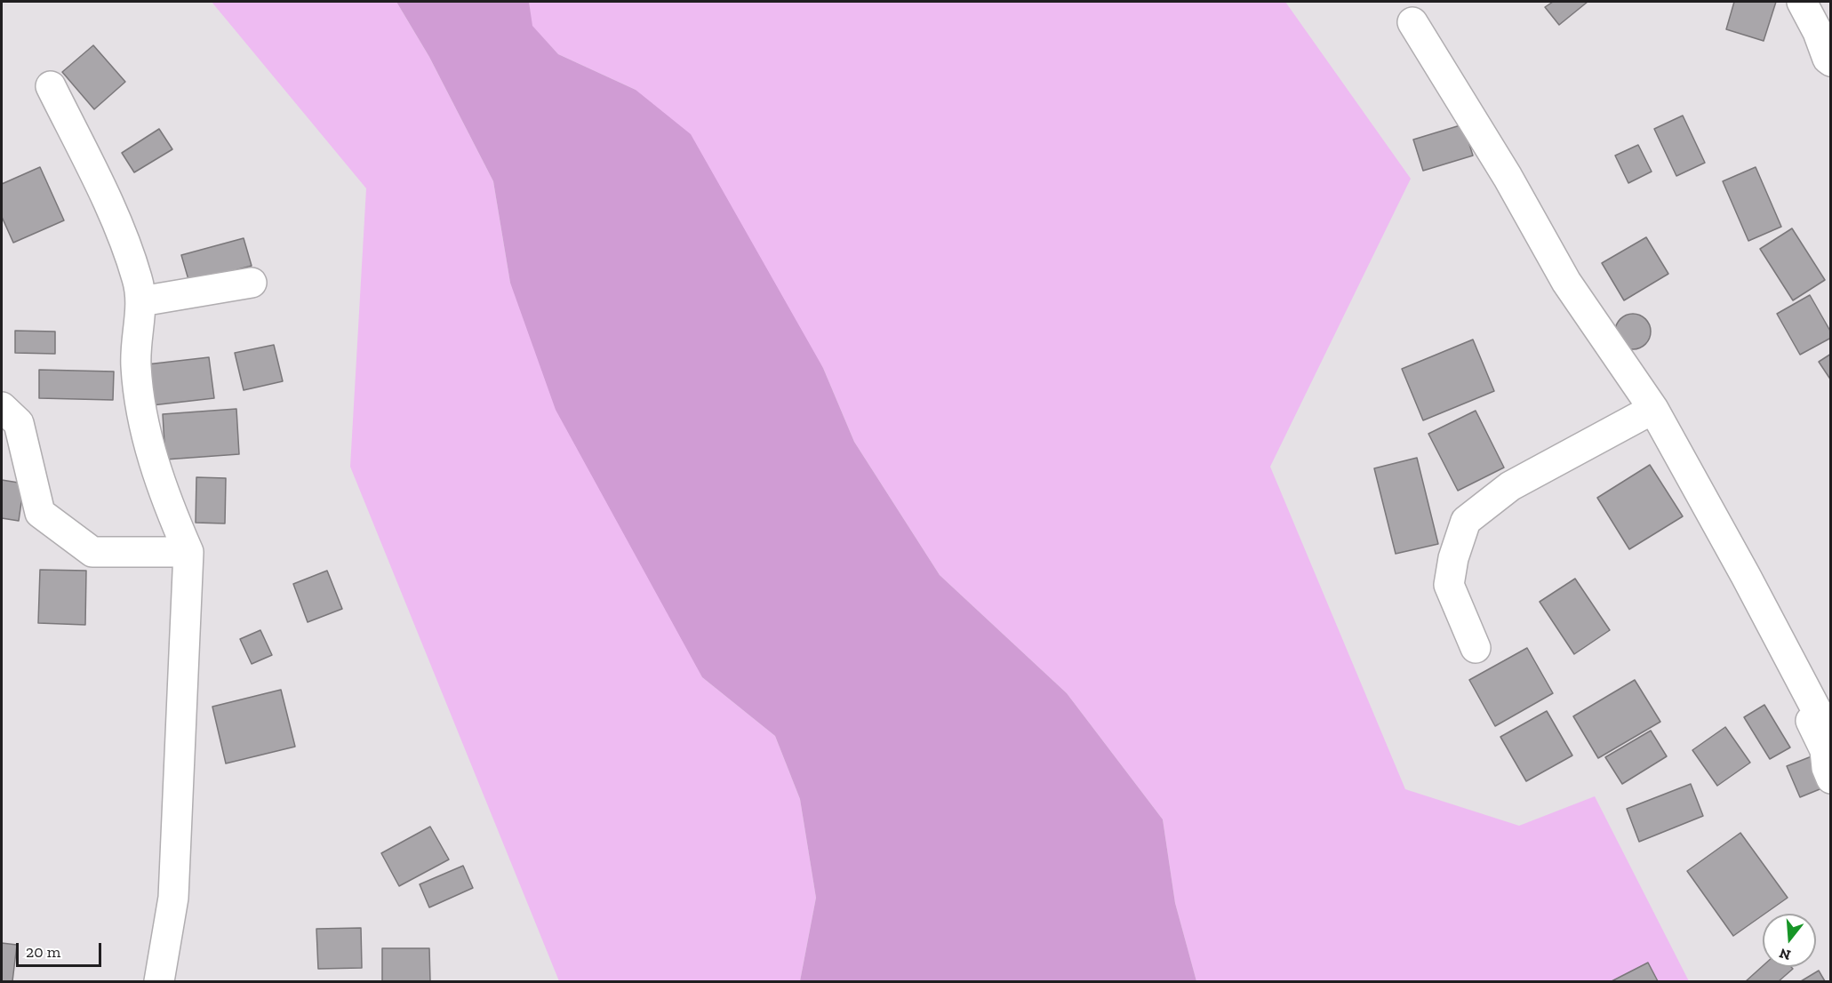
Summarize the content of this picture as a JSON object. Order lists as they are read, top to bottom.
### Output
{
  "scale_bar": "20 m",
  "north": "bottom"
}
